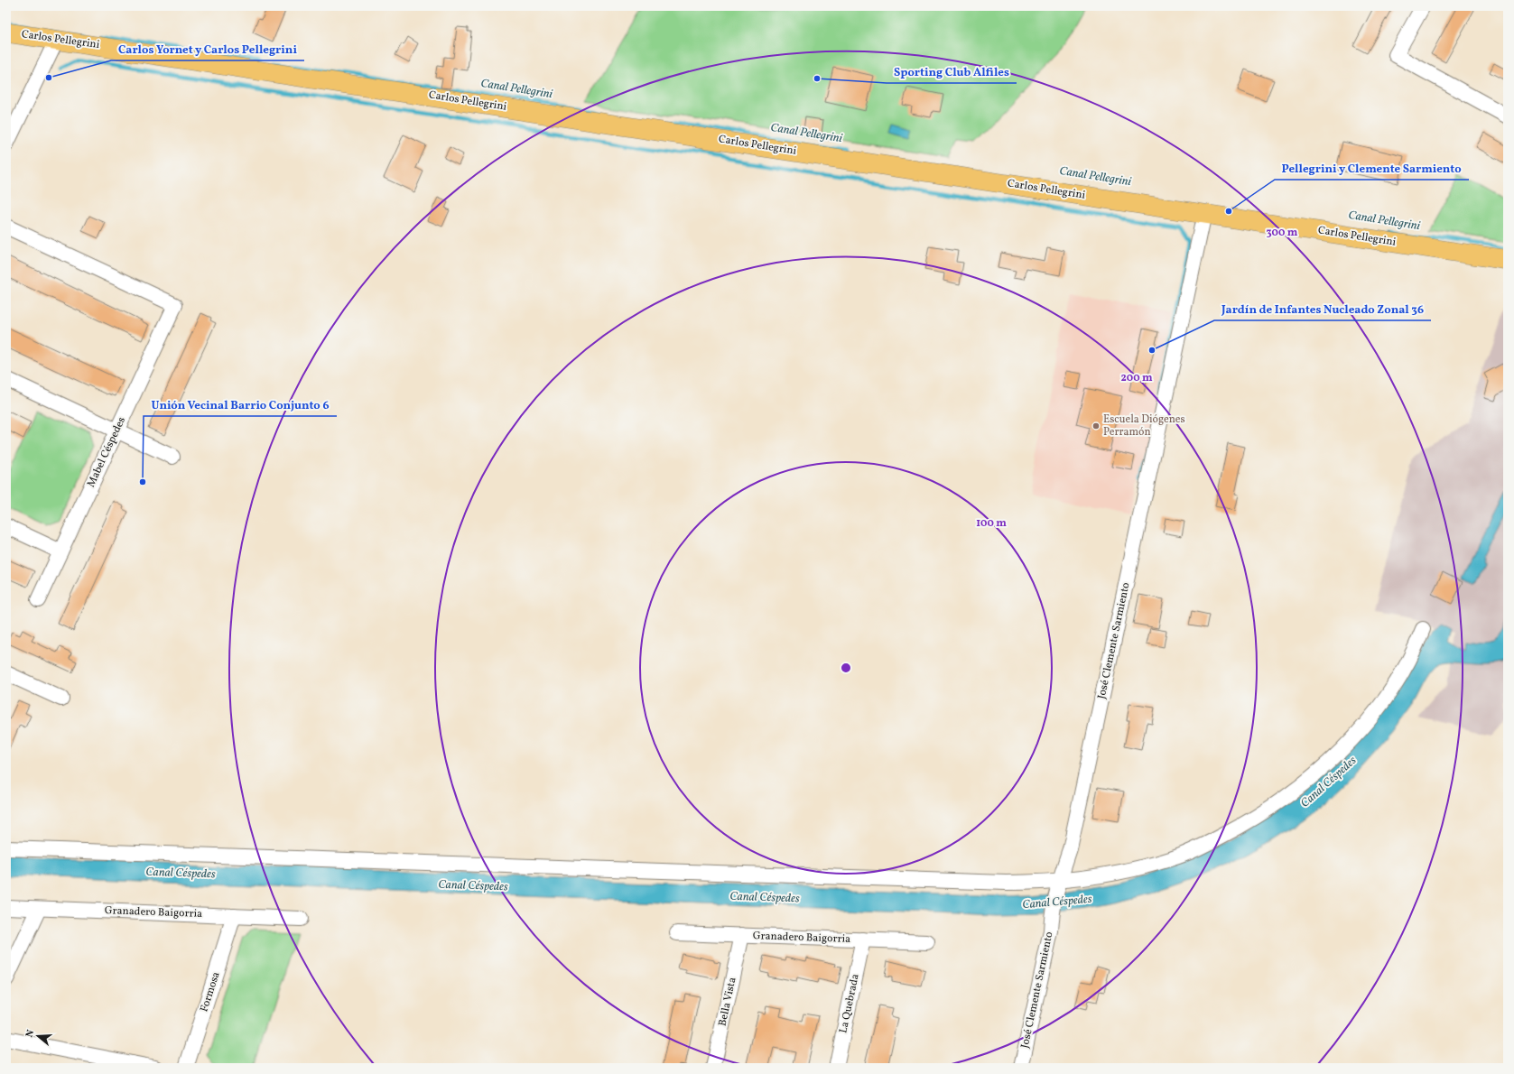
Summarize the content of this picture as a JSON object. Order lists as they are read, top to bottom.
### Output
{
  "streets": {
    "main road": ["Carlos Pellegrini"],
    "street": [
      "Mabel Céspedes",
      "José Clemente Sarmiento",
      "Granadero Baigorria",
      "Formosa",
      "Bella Vista",
      "La Quebrada"
    ]
  },
  "crossings": [
    ["Carlos Pellegrini", "José Clemente Sarmiento"],
    ["Granadero Baigorria", "Formosa"],
    ["Granadero Baigorria", "Bella Vista"],
    ["Granadero Baigorria", "La Quebrada"]
  ],
  "water": ["Canal Pellegrini", "Canal Céspedes"],
  "places": [
    "Carlos Yornet y Carlos Pellegrini",
    "Sporting Club Alfiles",
    "Pellegrini y Clemente Sarmiento",
    "Jardín de Infantes Nucleado Zonal 36",
    "Escuela Diógenes Perramón",
    "Unión Vecinal Barrio Conjunto 6"
  ],
  "north": "left",
  "rings": ["300 m", "200 m", "100 m"]
}
